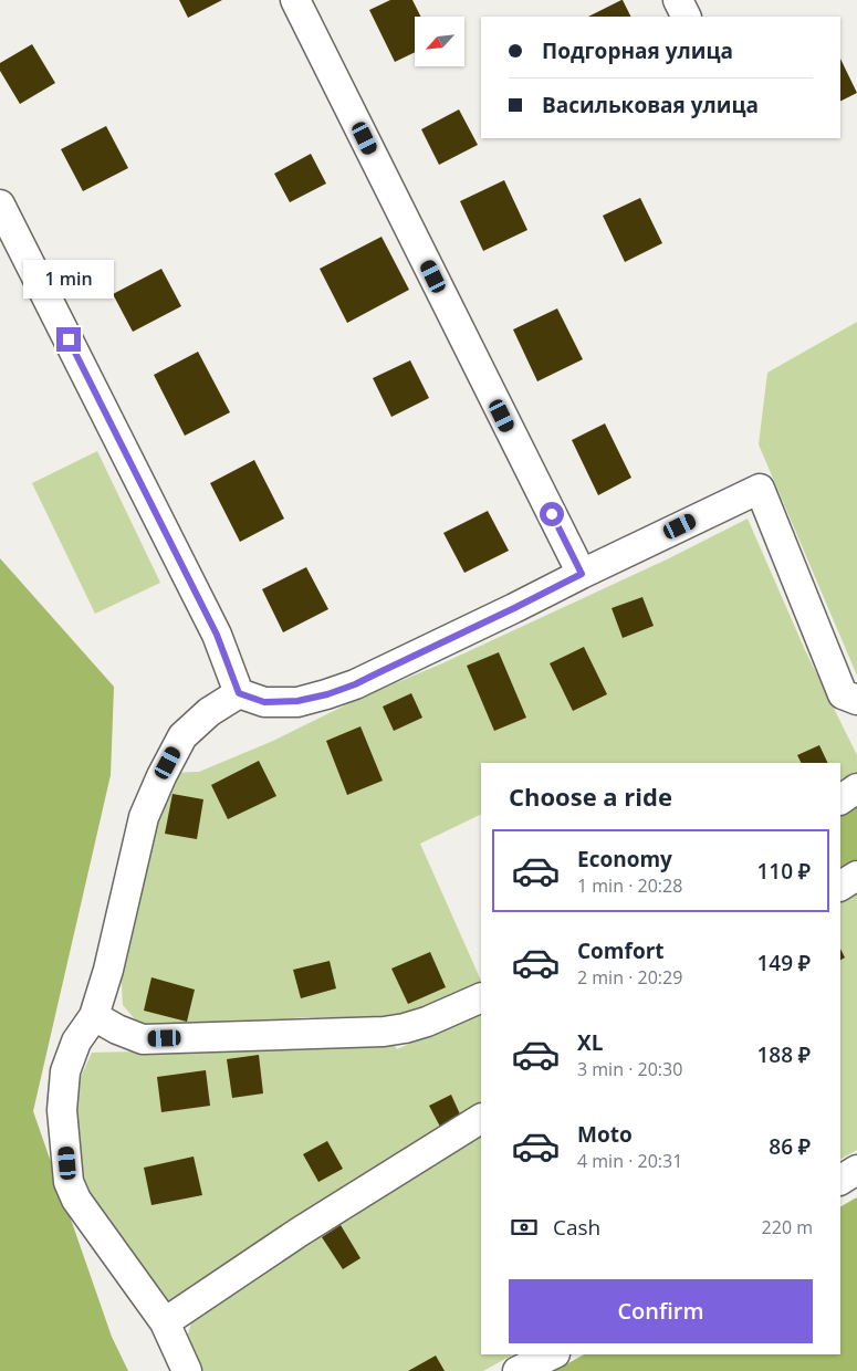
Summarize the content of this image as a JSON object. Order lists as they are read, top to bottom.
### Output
{
  "north": "bottom left",
  "page": {
    "banner": ["Подгорная улица", "Васильковая улица"],
    "bubble": "1 min",
    "heading": "Choose a ride",
    "list": [
      {
        "name": "Economy",
        "note": "1 min · 20:28",
        "value": "110 ₽"
      },
      {
        "name": "Comfort",
        "note": "2 min · 20:29",
        "value": "149 ₽"
      },
      {
        "name": "XL",
        "note": "3 min · 20:30",
        "value": "188 ₽"
      },
      {
        "name": "Moto",
        "note": "4 min · 20:31",
        "value": "86 ₽"
      }
    ],
    "pay": ["Cash", "220 m"],
    "buttons": "Confirm"
  }
}
